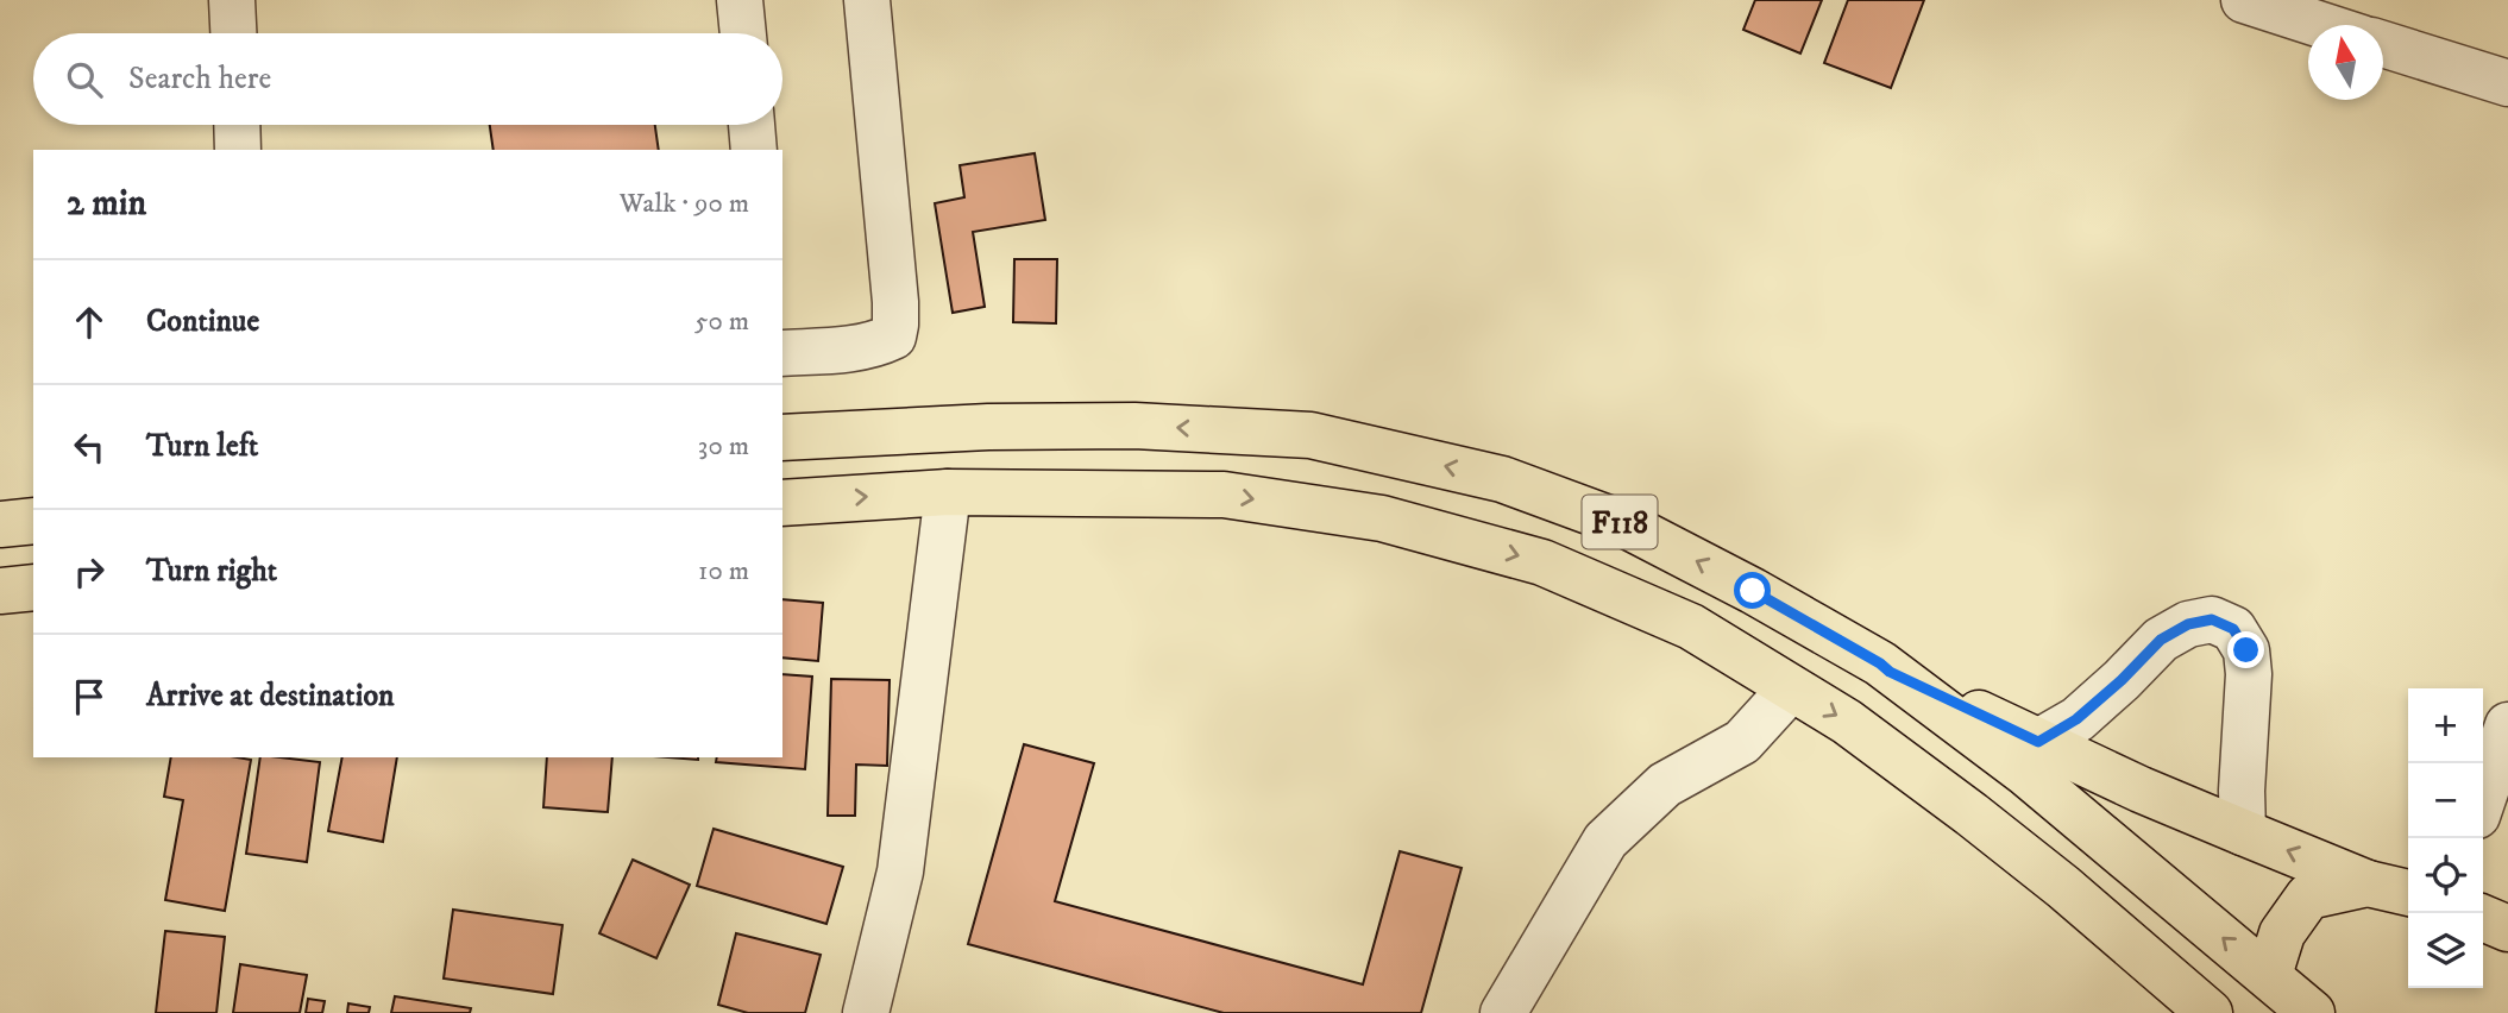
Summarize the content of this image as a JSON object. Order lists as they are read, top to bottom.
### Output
{
  "streets": {
    "main road": ["F118"]
  },
  "north": "top",
  "page": {
    "search": "Search here",
    "heading": ["2 min", "Walk · 90 m"],
    "list": [
      ["Continue", "50 m"],
      ["Turn left", "30 m"],
      ["Turn right", "10 m"],
      "Arrive at destination"
    ],
    "map_buttons": ["+", "−"]
  }
}
